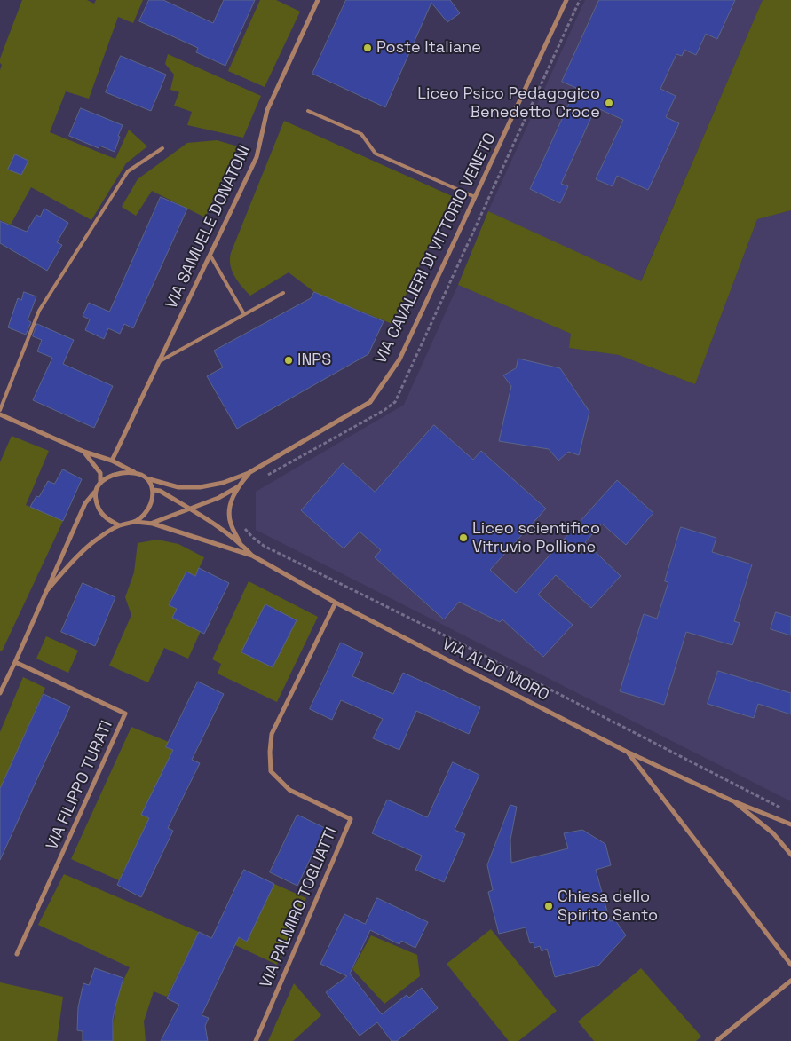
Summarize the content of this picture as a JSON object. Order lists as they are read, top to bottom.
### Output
{
  "streets": {
    "street": [
      "VIA SAMUELE DONATONI",
      "VIA CAVALIERI DI VITTORIO VENETO",
      "VIA ALDO MORO",
      "VIA FILIPPO TURATI",
      "VIA PALMIRO TOGLIATTI"
    ]
  },
  "crossings": [
    ["VIA ALDO MORO", "VIA PALMIRO TOGLIATTI"]
  ],
  "places": [
    "Poste Italiane",
    "Liceo Psico Pedagogico Benedetto Croce",
    "INPS",
    "Liceo scientifico Vitruvio Pollione",
    "Chiesa dello Spirito Santo"
  ]
}
